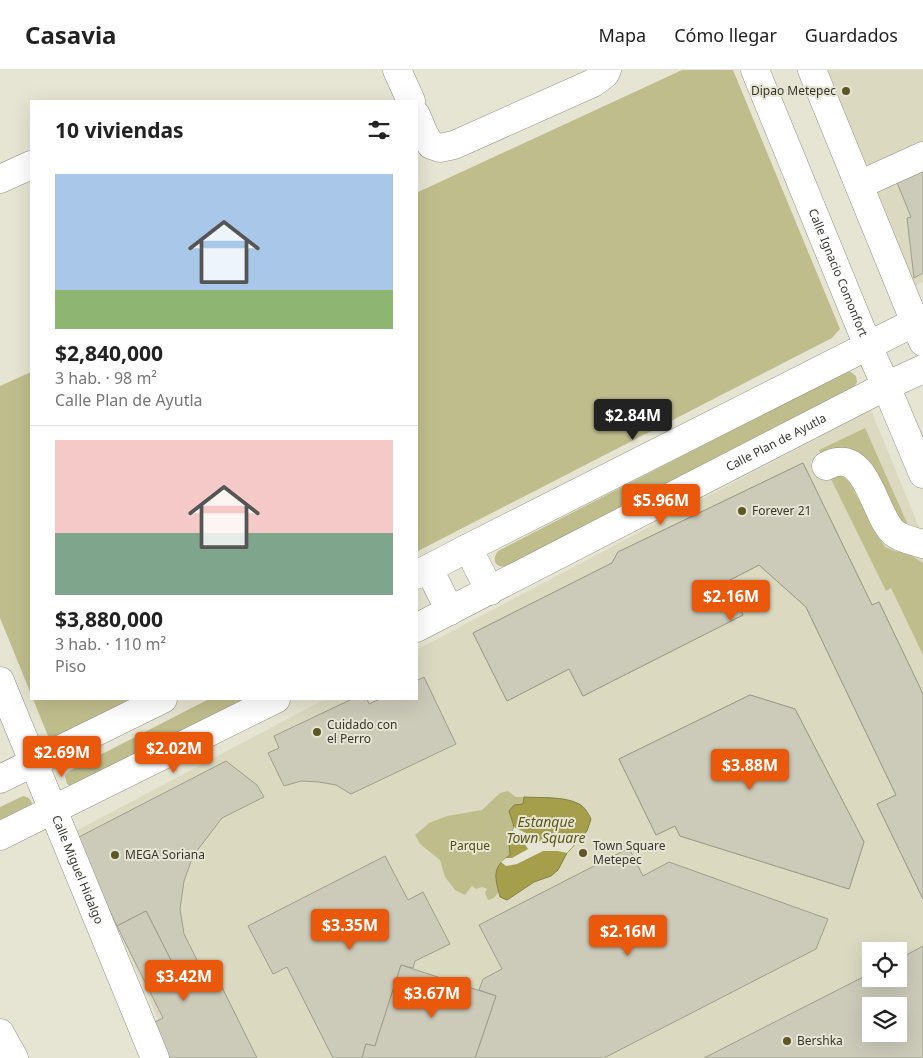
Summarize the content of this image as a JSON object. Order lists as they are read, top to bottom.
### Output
{
  "streets": {
    "street": ["Calle Ignacio Comonfort", "Calle Plan de Ayutla", "Calle Miguel Hidalgo"]
  },
  "crossings": [
    ["Calle Ignacio Comonfort", "Calle Plan de Ayutla"]
  ],
  "water": ["Estanque Town Square"],
  "parks": ["Parque"],
  "places": [
    "Dipao Metepec",
    "Forever 21",
    "Cuidado con el Perro",
    "Town Square Metepec",
    "MEGA Soriana",
    "Bershka"
  ],
  "page": {
    "header": "Casavia",
    "nav": ["Mapa", "Cómo llegar", "Guardados"],
    "heading": "10 viviendas",
    "list": [
      {
        "name": "$2,840,000",
        "note": "3 hab. · 98 m² · Calle Plan de Ayutla"
      },
      {
        "name": "$3,880,000",
        "note": "3 hab. · 110 m² · Piso"
      }
    ],
    "price": [
      "$2.84M",
      "$5.96M",
      "$2.16M",
      "$2.02M",
      "$2.69M",
      "$3.88M",
      "$3.35M",
      "$2.16M",
      "$3.42M",
      "$3.67M"
    ]
  }
}
